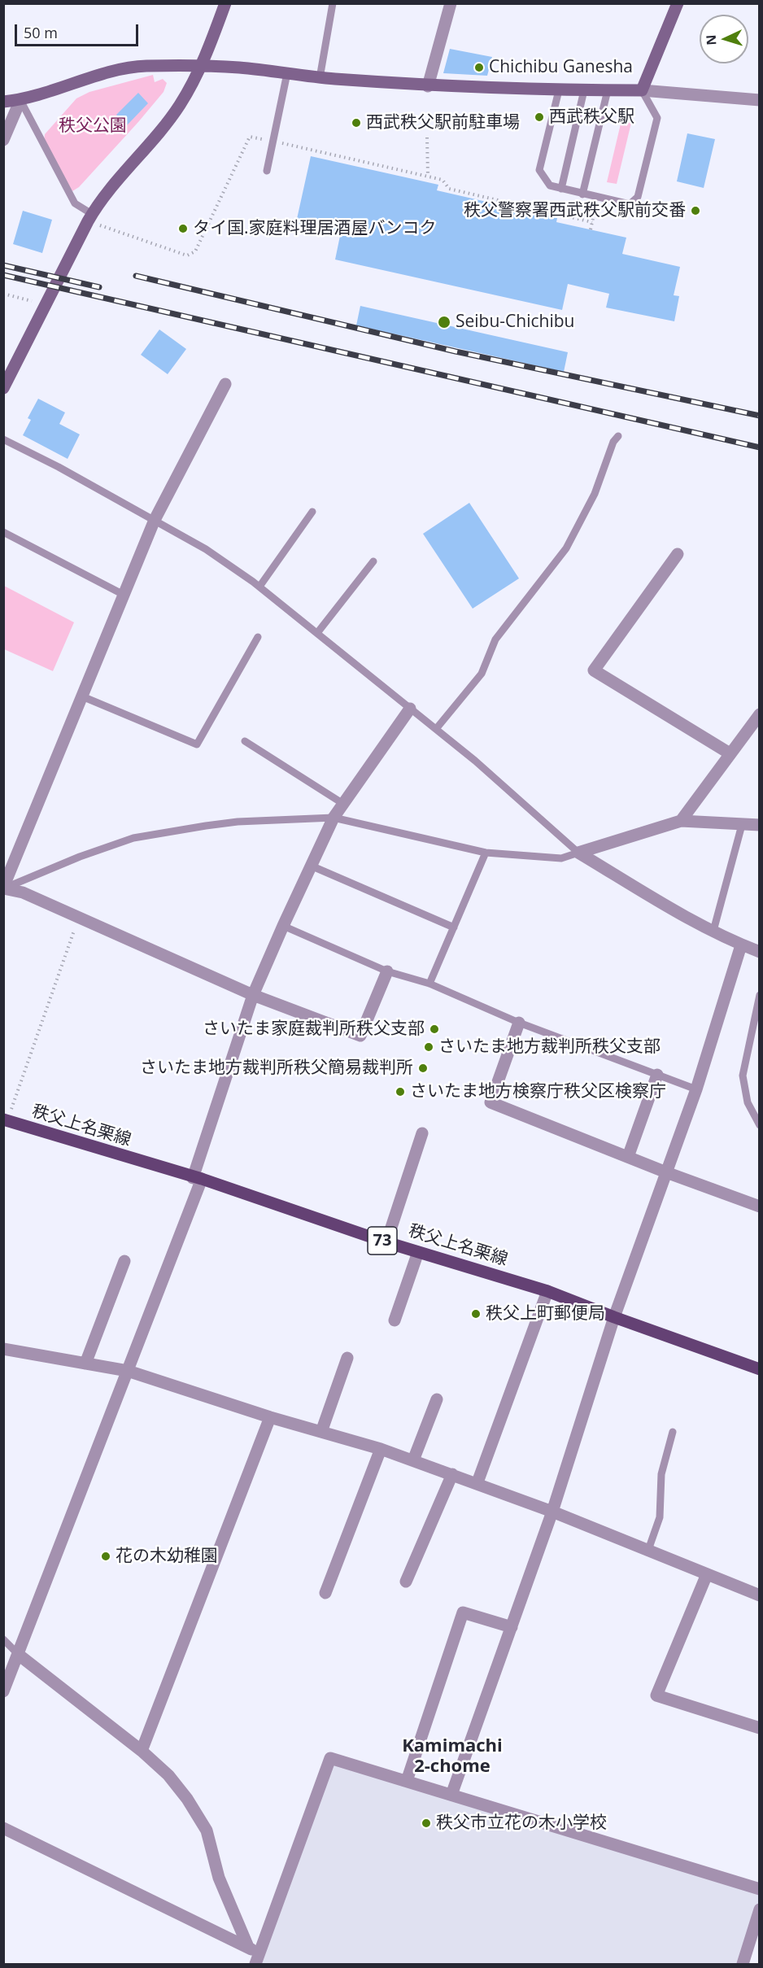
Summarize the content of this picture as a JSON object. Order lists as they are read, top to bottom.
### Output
{
  "streets": {
    "main road": ["秩父上名栗線", "73"]
  },
  "districts": ["Kamimachi 2-chome"],
  "parks": ["秩父公園"],
  "places": [
    "Chichibu Ganesha",
    "西武秩父駅",
    "西武秩父駅前駐車場",
    "秩父警察署西武秩父駅前交番",
    "タイ国.家庭料理居酒屋バンコク",
    "Seibu-Chichibu",
    "さいたま家庭裁判所秩父支部",
    "さいたま地方裁判所秩父支部",
    "さいたま地方裁判所秩父簡易裁判所",
    "さいたま地方検察庁秩父区検察庁",
    "秩父上町郵便局",
    "花の木幼稚園",
    "秩父市立花の木小学校"
  ],
  "scale_bar": "50 m",
  "north": "left"
}
